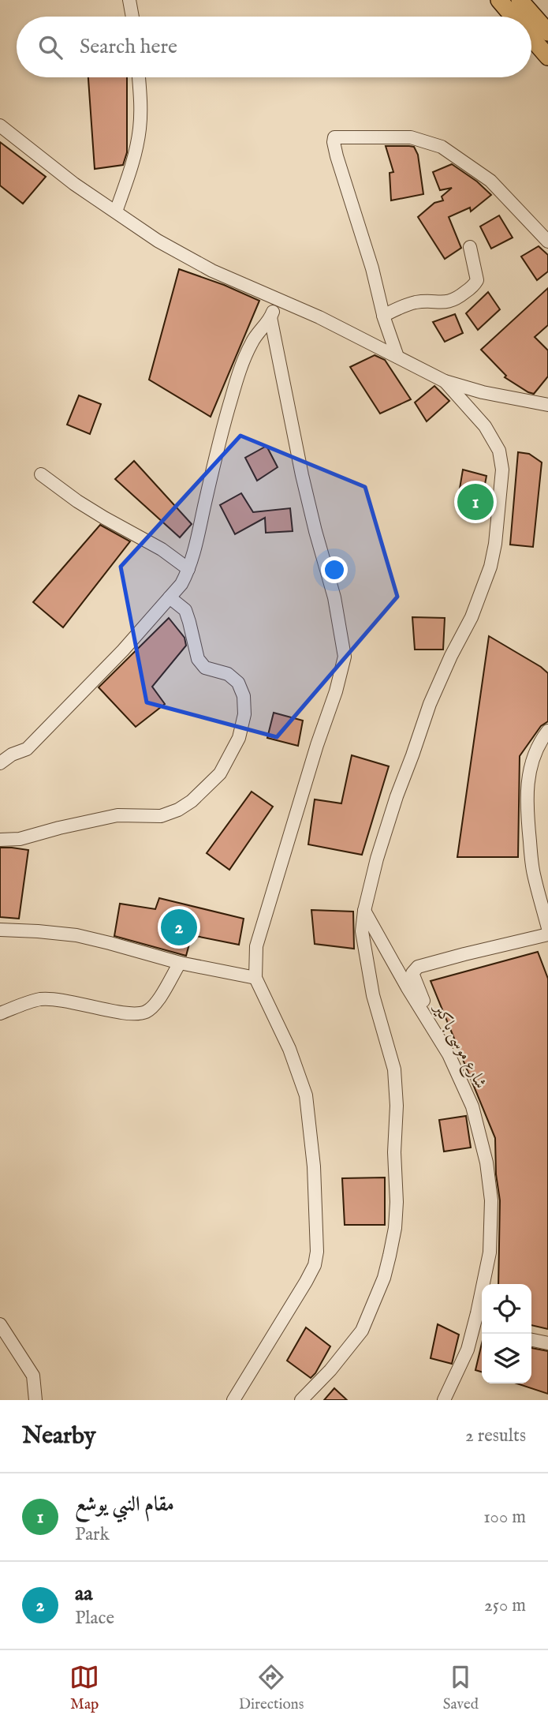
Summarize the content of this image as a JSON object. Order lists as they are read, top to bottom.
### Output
{
  "streets": {
    "street": ["شارع موسى باكير"]
  },
  "page": {
    "search": "Search here",
    "pins": ["1", "2"],
    "heading": ["Nearby", "2 results"],
    "list": [
      {
        "mark": "1",
        "name": "مقام النبي يوشع",
        "note": "Park",
        "value": "100 m"
      },
      {
        "mark": "2",
        "name": "aa",
        "note": "Place",
        "value": "250 m"
      }
    ],
    "nav": ["Map", "Directions", "Saved"]
  }
}
